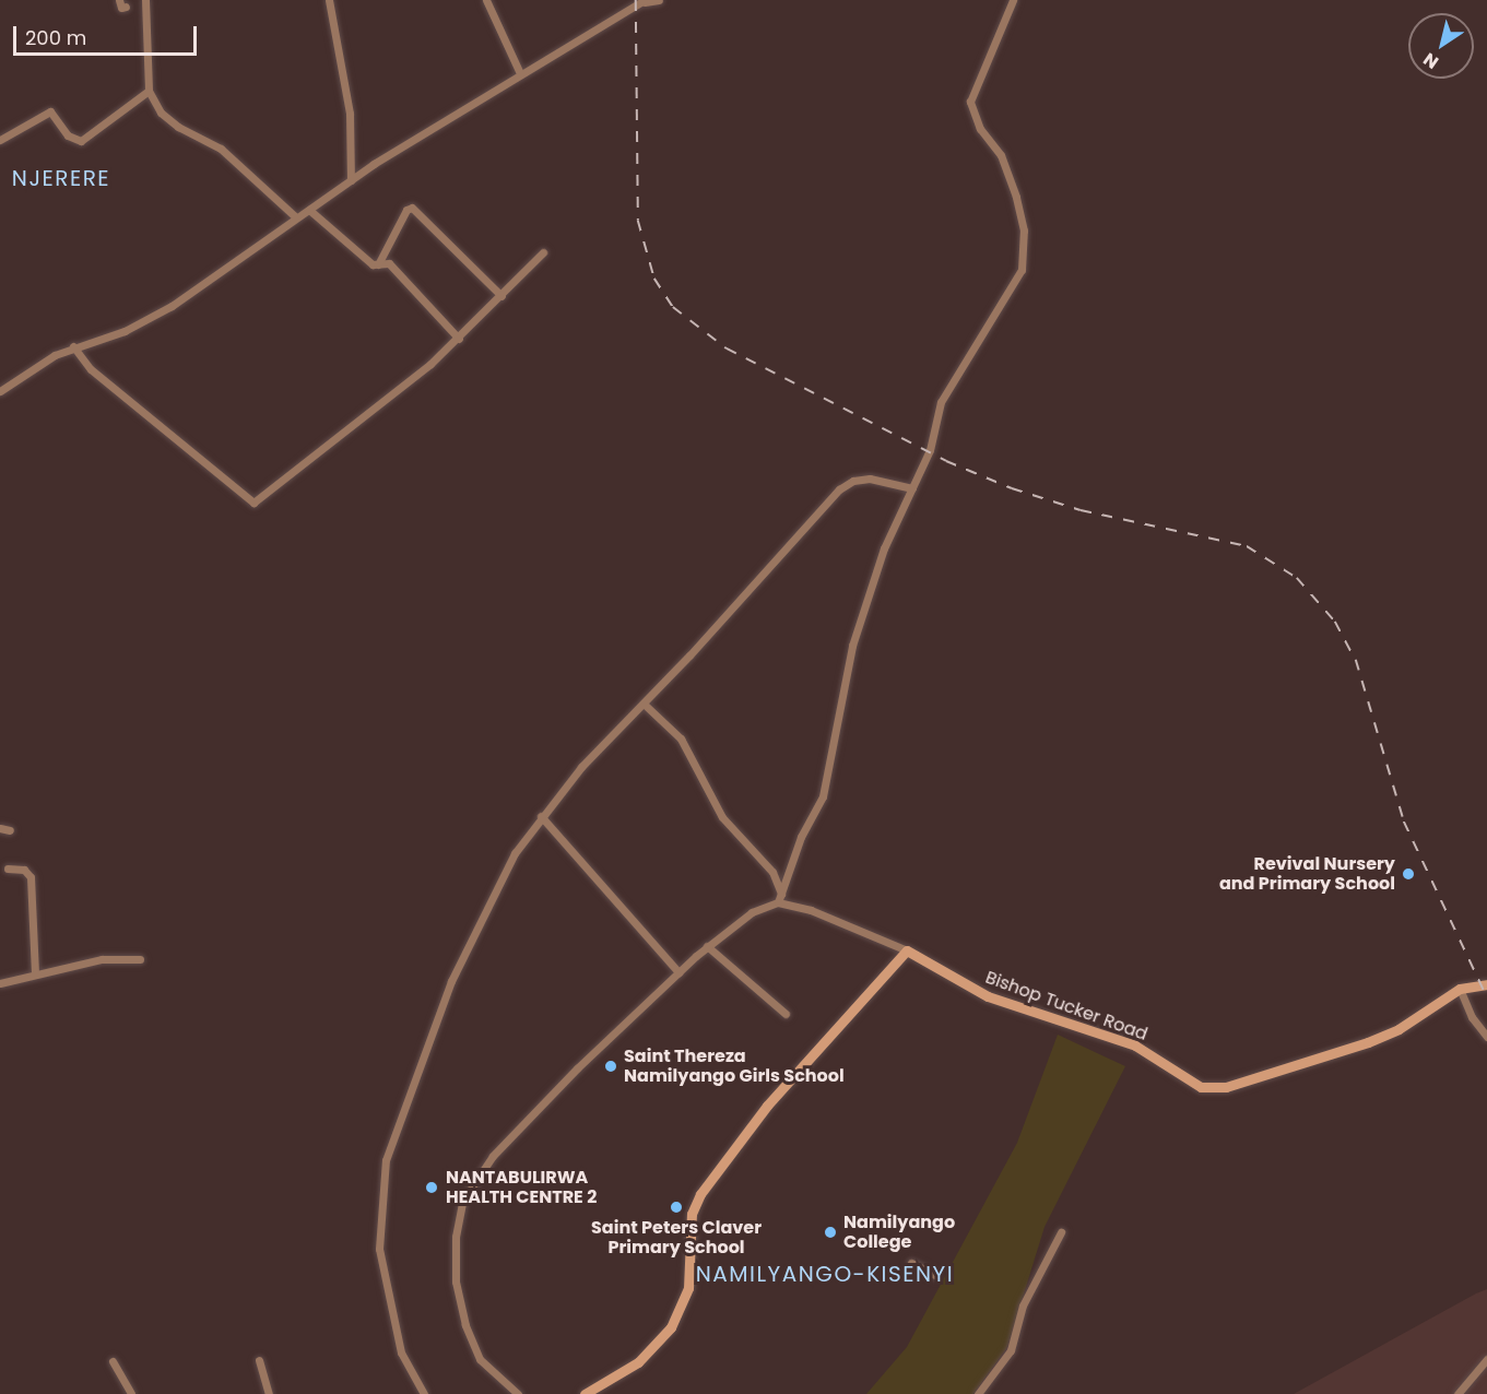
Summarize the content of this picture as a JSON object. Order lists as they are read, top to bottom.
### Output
{
  "streets": {
    "main road": ["Bishop Tucker Road"]
  },
  "districts": ["NJERERE", "NAMILYANGO-KISENYI"],
  "places": [
    "Revival Nursery and Primary School",
    "Saint Thereza Namilyango Girls School",
    "NANTABULIRWA HEALTH CENTRE 2",
    "Saint Peters Claver Primary School",
    "Namilyango College"
  ],
  "scale_bar": "200 m",
  "north": "bottom left"
}
